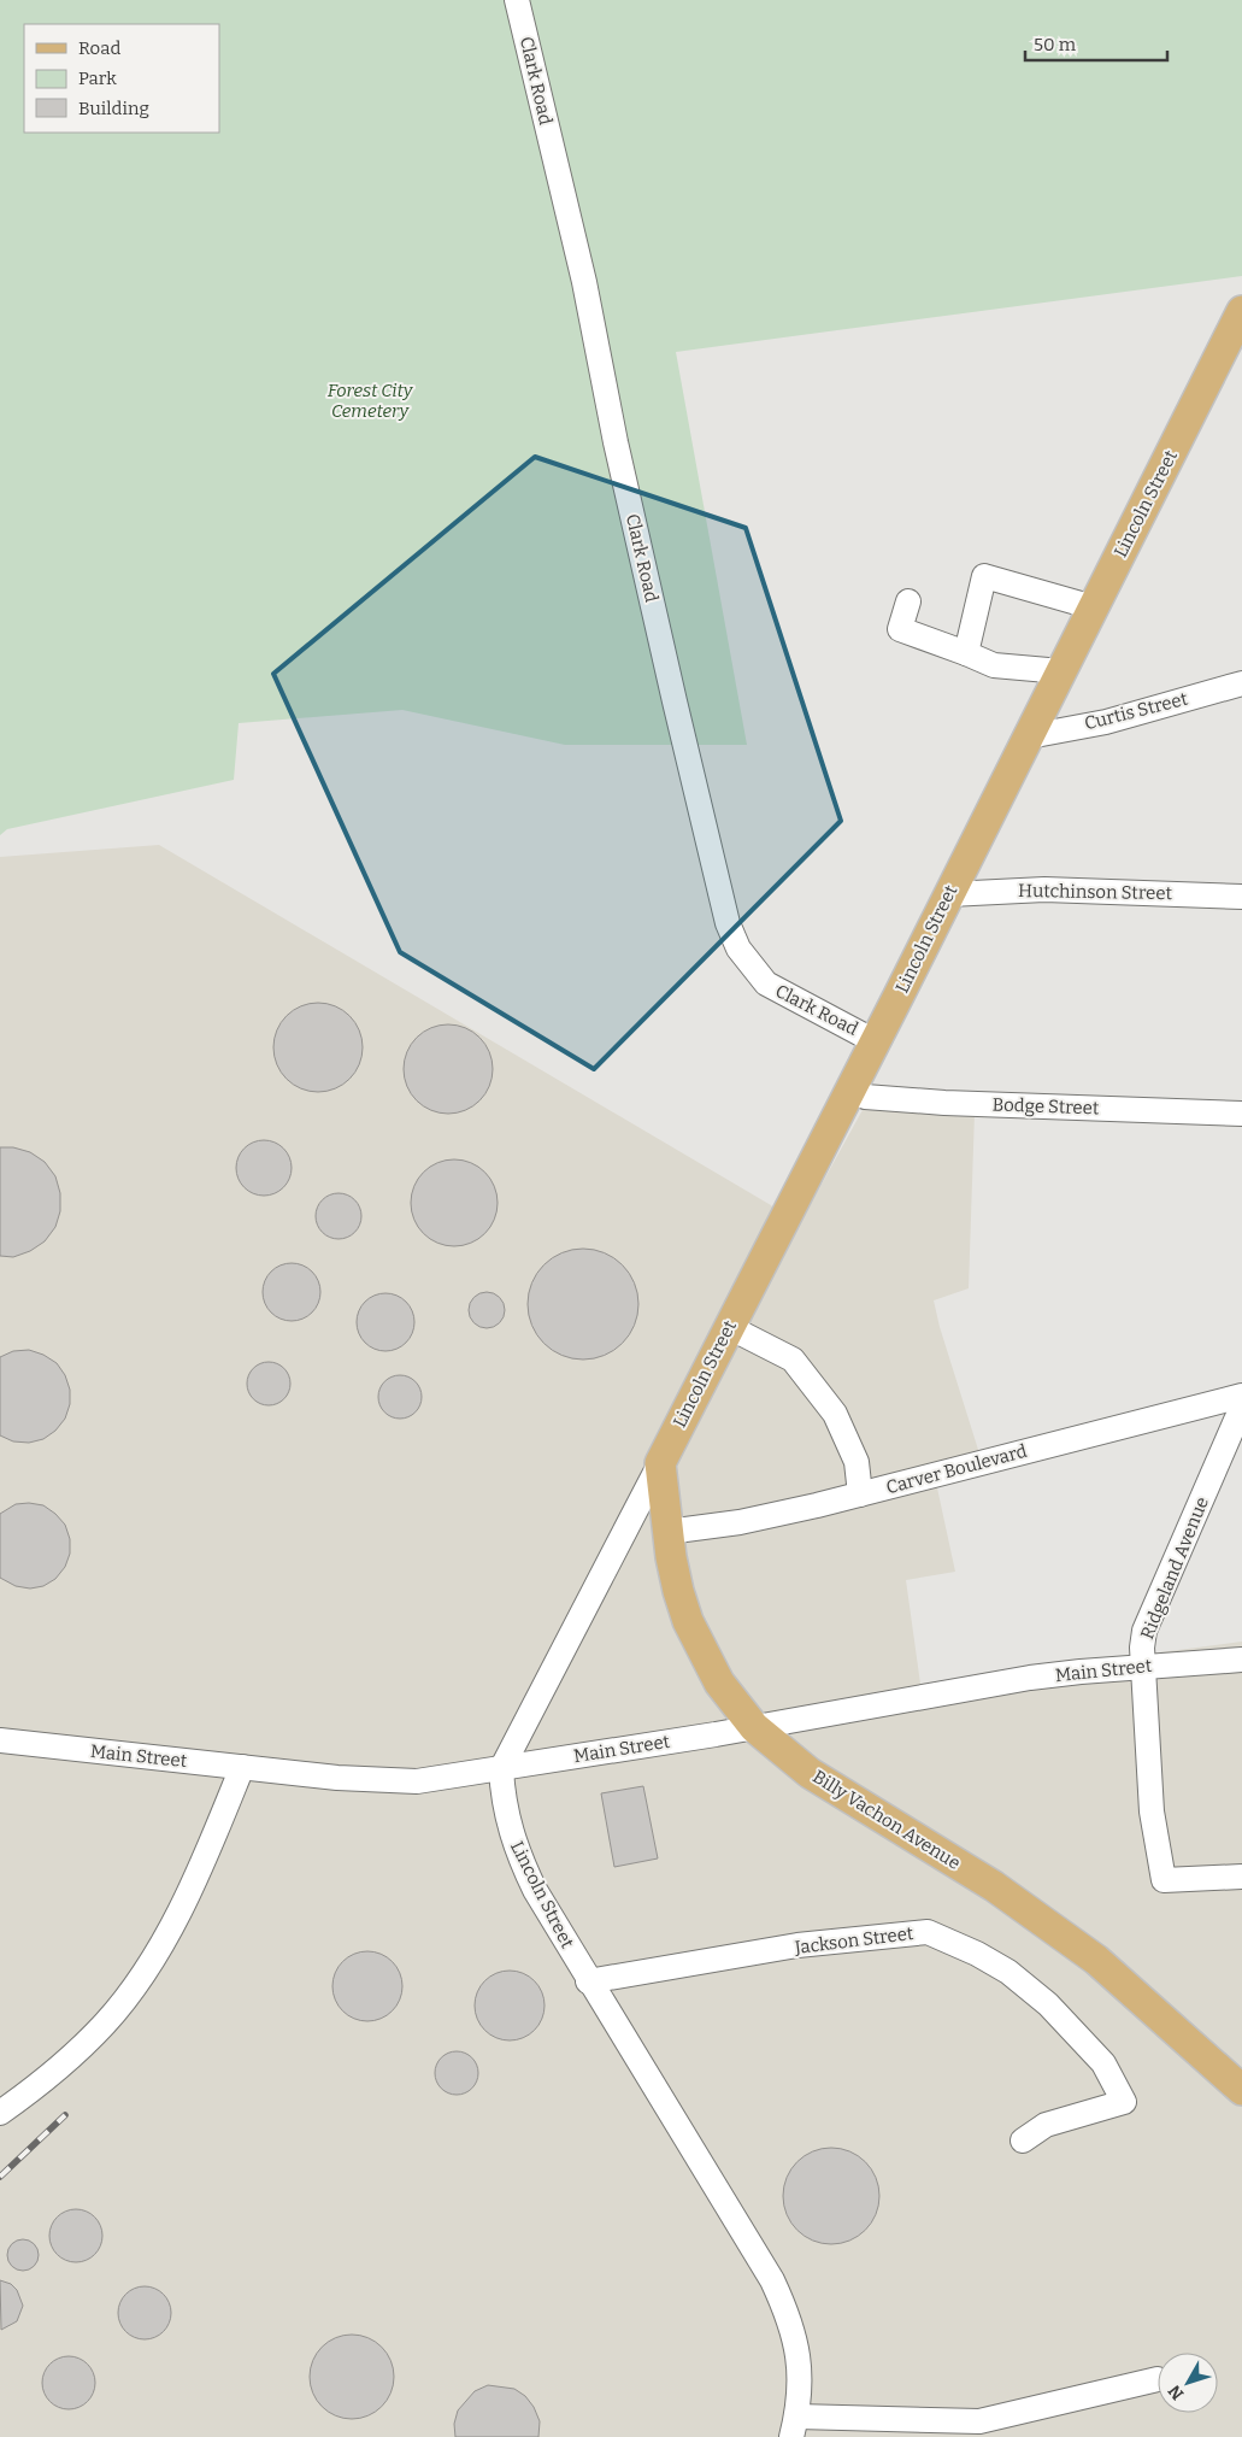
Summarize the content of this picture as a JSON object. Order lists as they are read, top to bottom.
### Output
{
  "streets": {
    "main road": ["Lincoln Street", "Billy Vachon Avenue"],
    "street": [
      "Clark Road",
      "Curtis Street",
      "Hutchinson Street",
      "Bodge Street",
      "Carver Boulevard",
      "Ridgeland Avenue",
      "Main Street",
      "Jackson Street"
    ]
  },
  "crossings": [
    ["Clark Road", "Lincoln Street"],
    ["Lincoln Street", "Curtis Street"],
    ["Lincoln Street", "Hutchinson Street"],
    ["Lincoln Street", "Bodge Street"],
    ["Lincoln Street", "Main Street"],
    ["Lincoln Street", "Billy Vachon Avenue"],
    ["Lincoln Street", "Jackson Street"],
    ["Carver Boulevard", "Billy Vachon Avenue"],
    ["Ridgeland Avenue", "Main Street"],
    ["Main Street", "Billy Vachon Avenue"]
  ],
  "parks": ["Forest City Cemetery"],
  "legend": ["Road", "Park", "Building"],
  "scale_bar": "50 m",
  "north": "bottom left"
}
